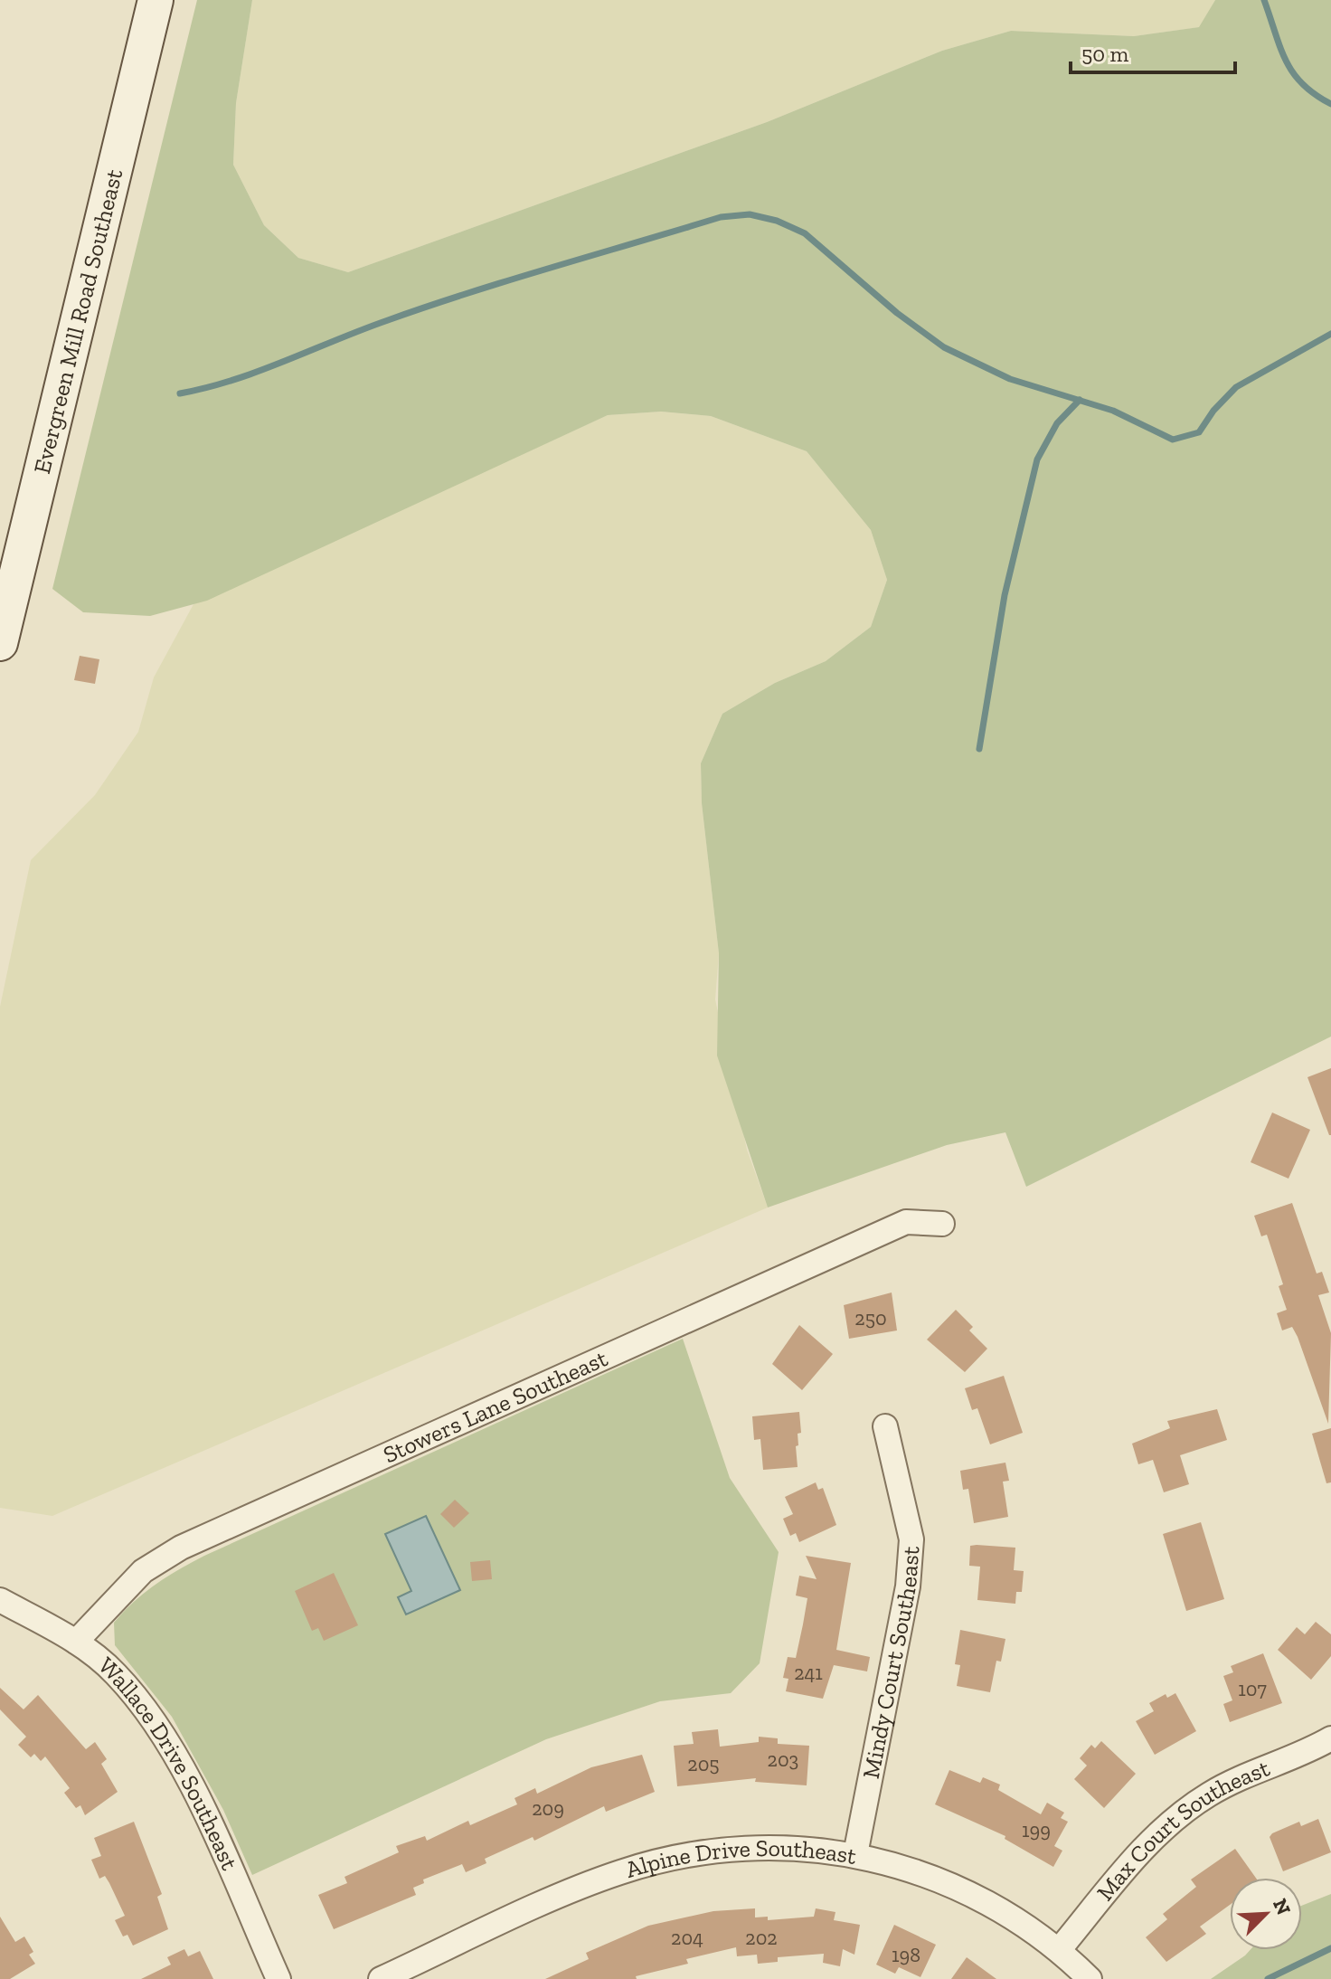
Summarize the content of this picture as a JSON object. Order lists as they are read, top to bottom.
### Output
{
  "streets": {
    "main road": ["Evergreen Mill Road Southeast"],
    "street": [
      "Stowers Lane Southeast",
      "Mindy Court Southeast",
      "Wallace Drive Southeast",
      "Max Court Southeast",
      "Alpine Drive Southeast"
    ]
  },
  "crossings": [
    ["Stowers Lane Southeast", "Wallace Drive Southeast"],
    ["Mindy Court Southeast", "Alpine Drive Southeast"],
    ["Max Court Southeast", "Alpine Drive Southeast"]
  ],
  "house_numbers": [
    "250",
    "241",
    "107",
    "203",
    "205",
    "209",
    "199",
    "204",
    "202",
    "198"
  ],
  "scale_bar": "50 m",
  "north": "top right"
}
